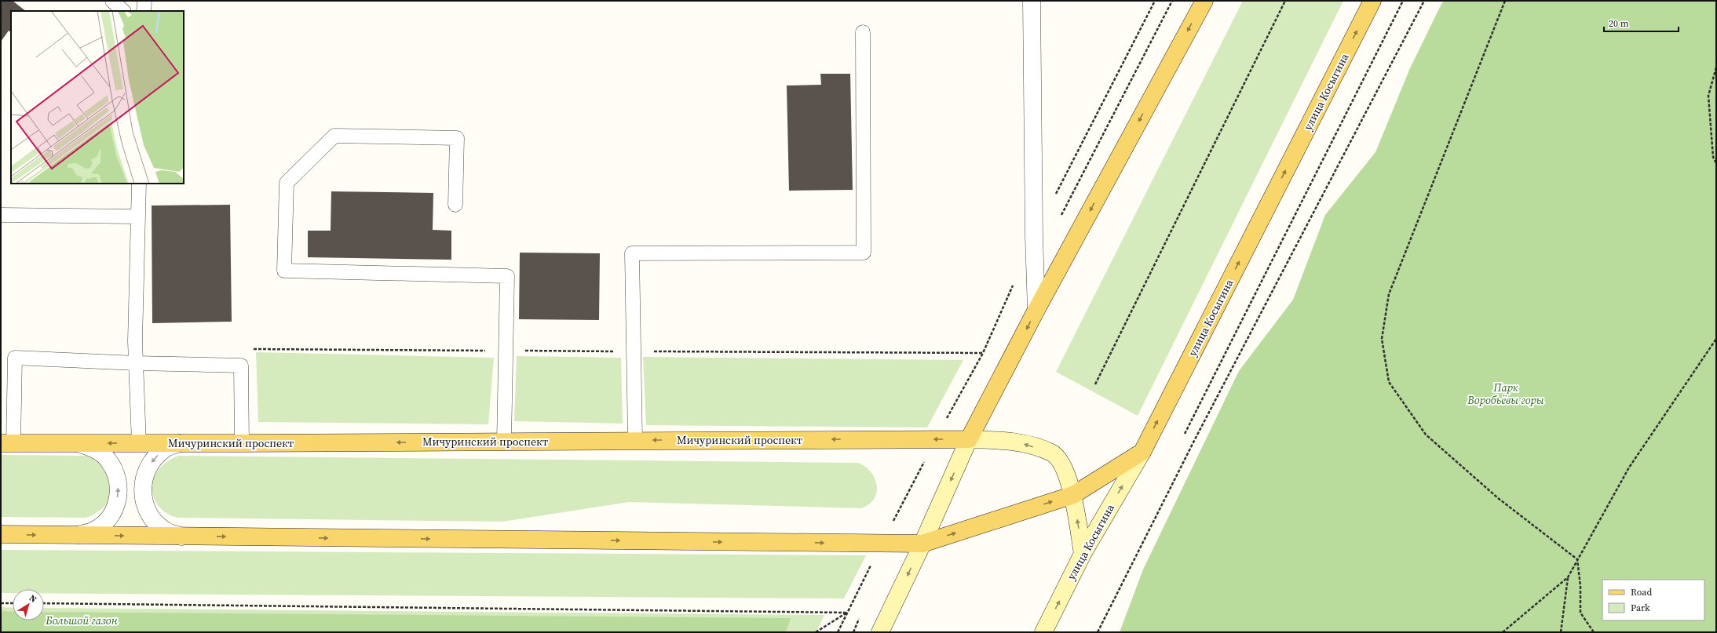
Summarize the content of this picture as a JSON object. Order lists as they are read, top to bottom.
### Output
{
  "streets": {
    "main road": ["улица Косыгина", "Мичуринский проспект"]
  },
  "parks": ["Парк Воробьёвы горы", "Большой газон"],
  "legend": ["Road", "Park"],
  "scale_bar": "20 m",
  "north": "top right"
}
